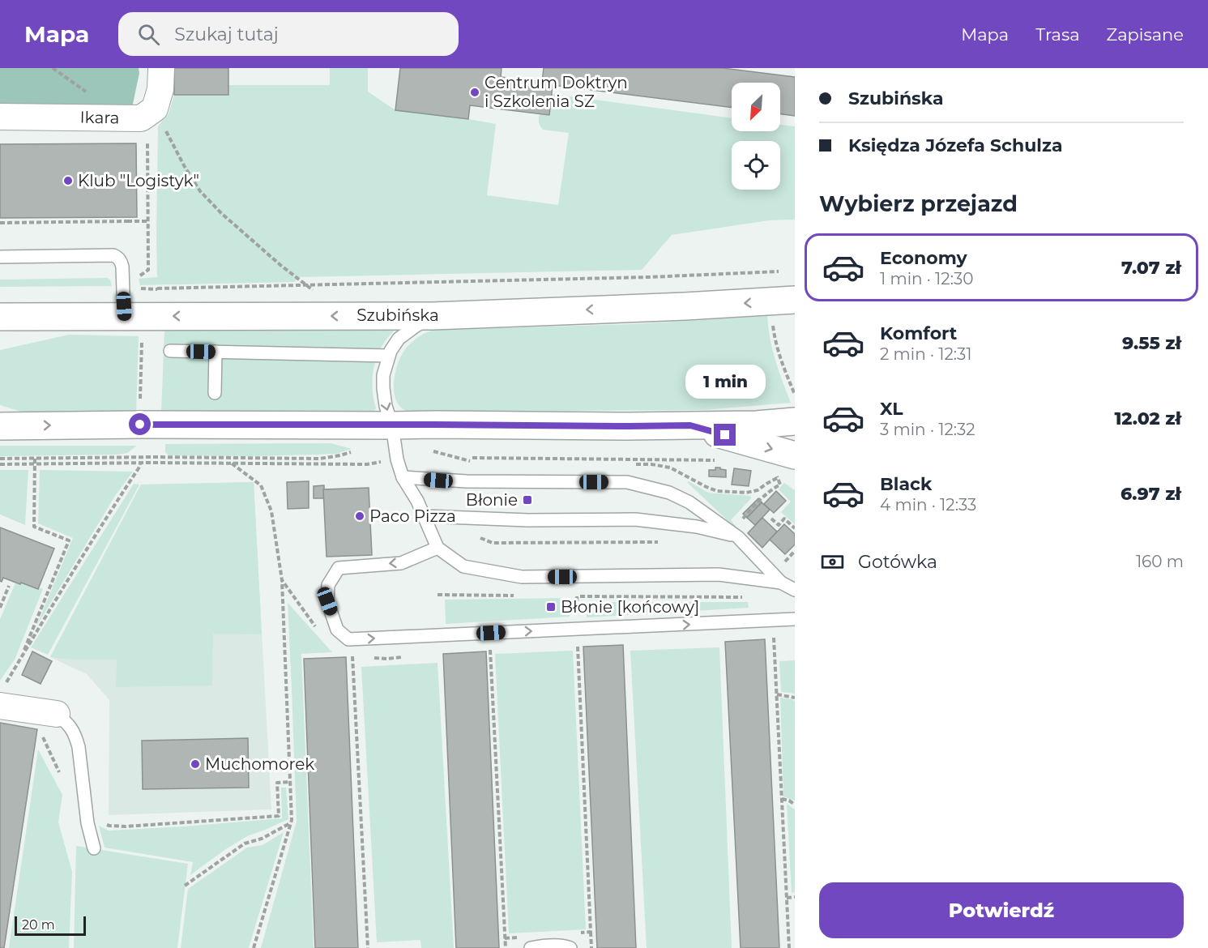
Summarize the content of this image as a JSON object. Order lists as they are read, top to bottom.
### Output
{
  "streets": {
    "main road": ["Szubińska"],
    "street": ["Ikara"]
  },
  "places": {
    "other": [
      "Centrum Doktryn i Szkolenia SZ",
      "Klub \"Logistyk\"",
      "Paco Pizza",
      "Muchomorek"
    ],
    "transit": ["Błonie", "Błonie [końcowy]"]
  },
  "scale_bar": "20 m",
  "north": "bottom left",
  "page": {
    "header": "Mapa",
    "search": "Szukaj tutaj",
    "nav": ["Mapa", "Trasa", "Zapisane"],
    "banner": ["Szubińska", "Księdza Józefa Schulza"],
    "heading": "Wybierz przejazd",
    "list": [
      {
        "name": "Economy",
        "note": "1 min · 12:30",
        "value": "7.07 zł"
      },
      {
        "name": "Komfort",
        "note": "2 min · 12:31",
        "value": "9.55 zł"
      },
      {
        "name": "XL",
        "note": "3 min · 12:32",
        "value": "12.02 zł"
      },
      {
        "name": "Black",
        "note": "4 min · 12:33",
        "value": "6.97 zł"
      }
    ],
    "bubble": "1 min",
    "pay": ["Gotówka", "160 m"],
    "buttons": "Potwierdź",
    "scale": "20 m"
  }
}
